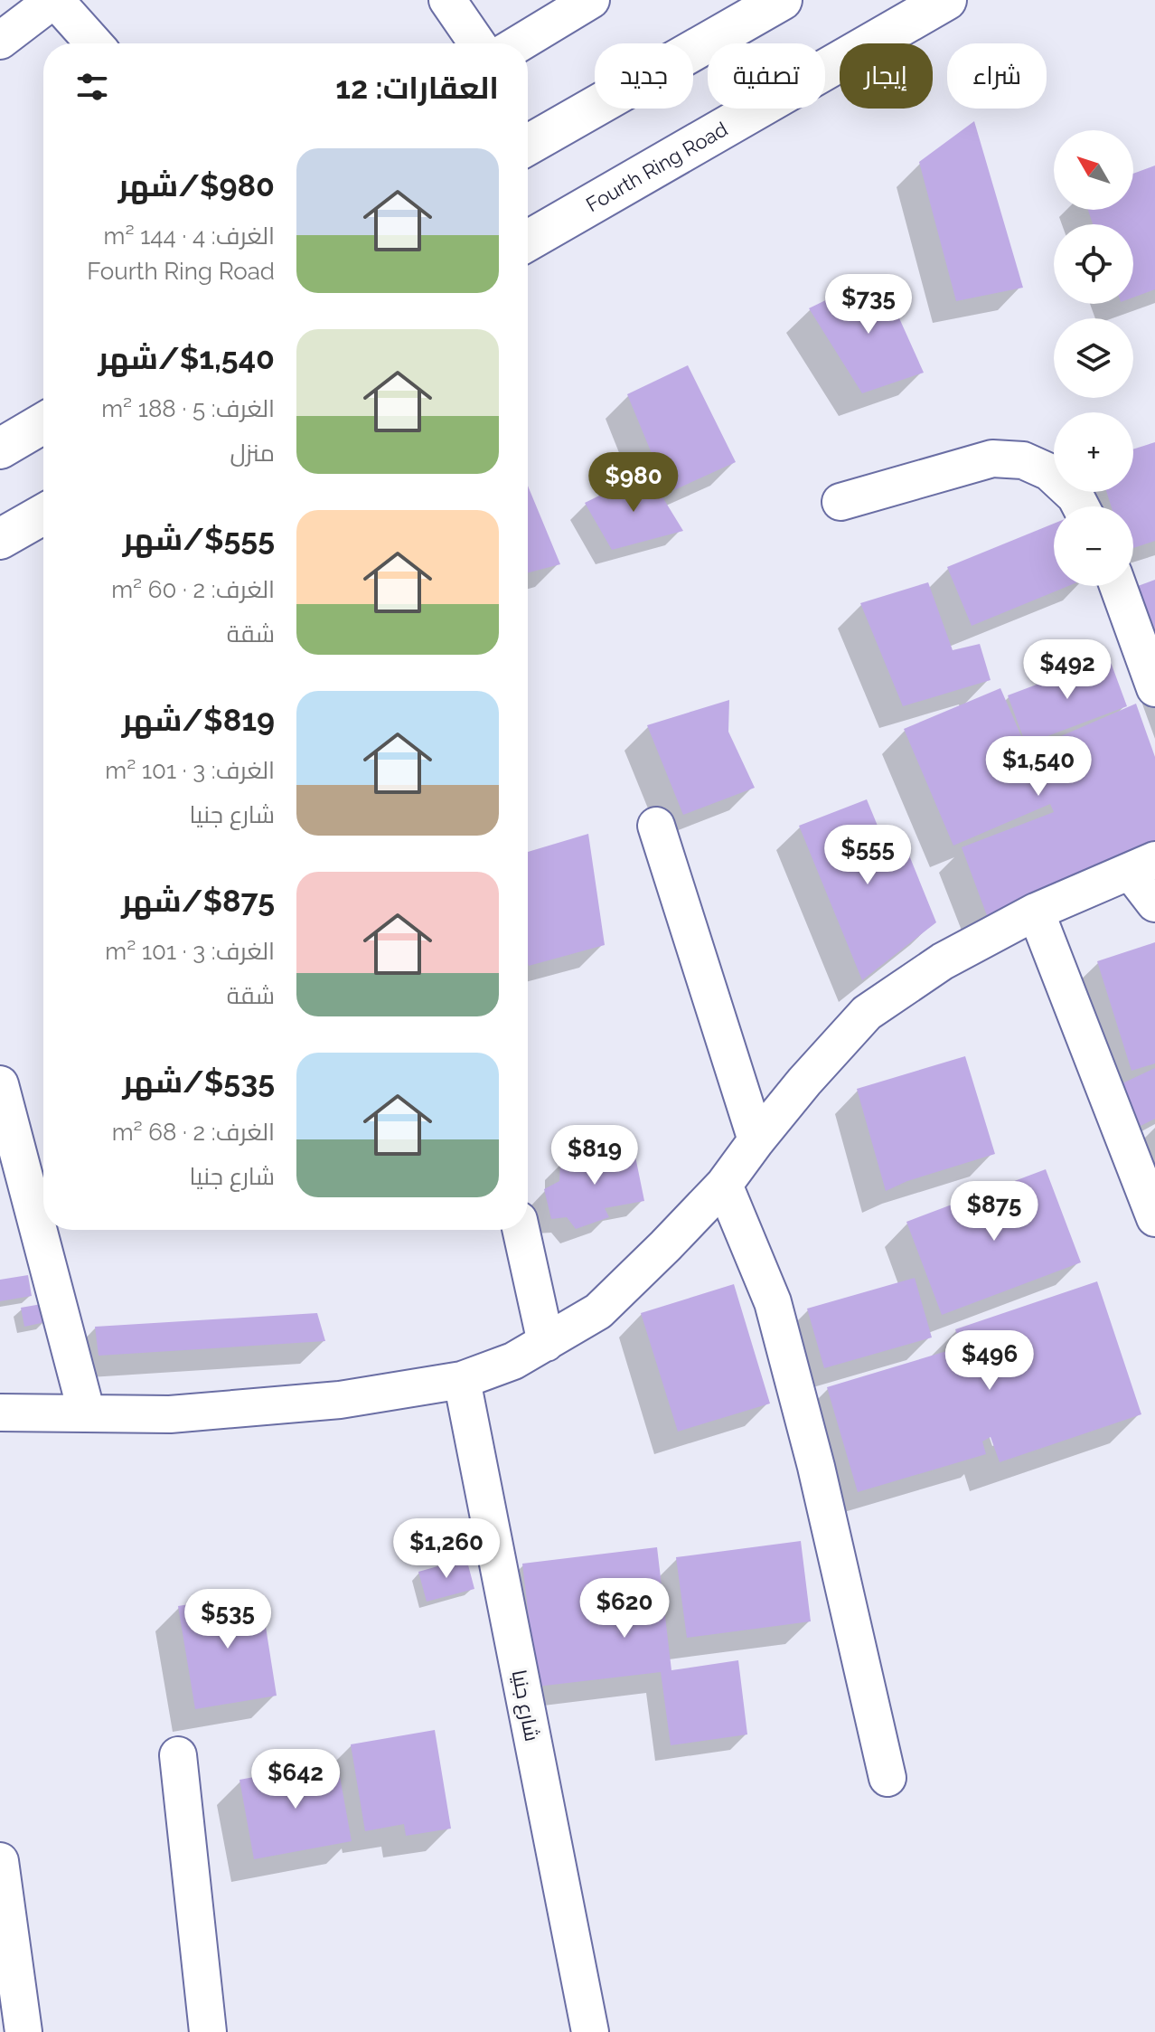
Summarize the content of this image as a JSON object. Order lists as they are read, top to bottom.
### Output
{
  "streets": {
    "main road": ["Fourth Ring Road"],
    "street": ["شارع جنيا"]
  },
  "north": "top left",
  "page": {
    "chip": [
      "شراء",
      "إيجار",
      "تصفية",
      "جديد"
    ],
    "heading": "العقارات: 12",
    "map_buttons": ["+", "−"],
    "list": [
      {
        "name": "$980/شهر",
        "note": "الغرف: 4 · 144 m² · Fourth Ring Road"
      },
      {
        "name": "$1,540/شهر",
        "note": "الغرف: 5 · 188 m² · منزل"
      },
      {
        "name": "$555/شهر",
        "note": "الغرف: 2 · 60 m² · شقة"
      },
      {
        "name": "$819/شهر",
        "note": "الغرف: 3 · 101 m² · شارع جنيا"
      },
      {
        "name": "$875/شهر",
        "note": "الغرف: 3 · 101 m² · شقة"
      },
      {
        "name": "$535/شهر",
        "note": "الغرف: 2 · 68 m² · شارع جنيا"
      }
    ],
    "price": [
      "$735",
      "$980",
      "$492",
      "$1,540",
      "$555",
      "$819",
      "$875",
      "$496",
      "$1,260",
      "$620",
      "$535",
      "$642"
    ]
  }
}
